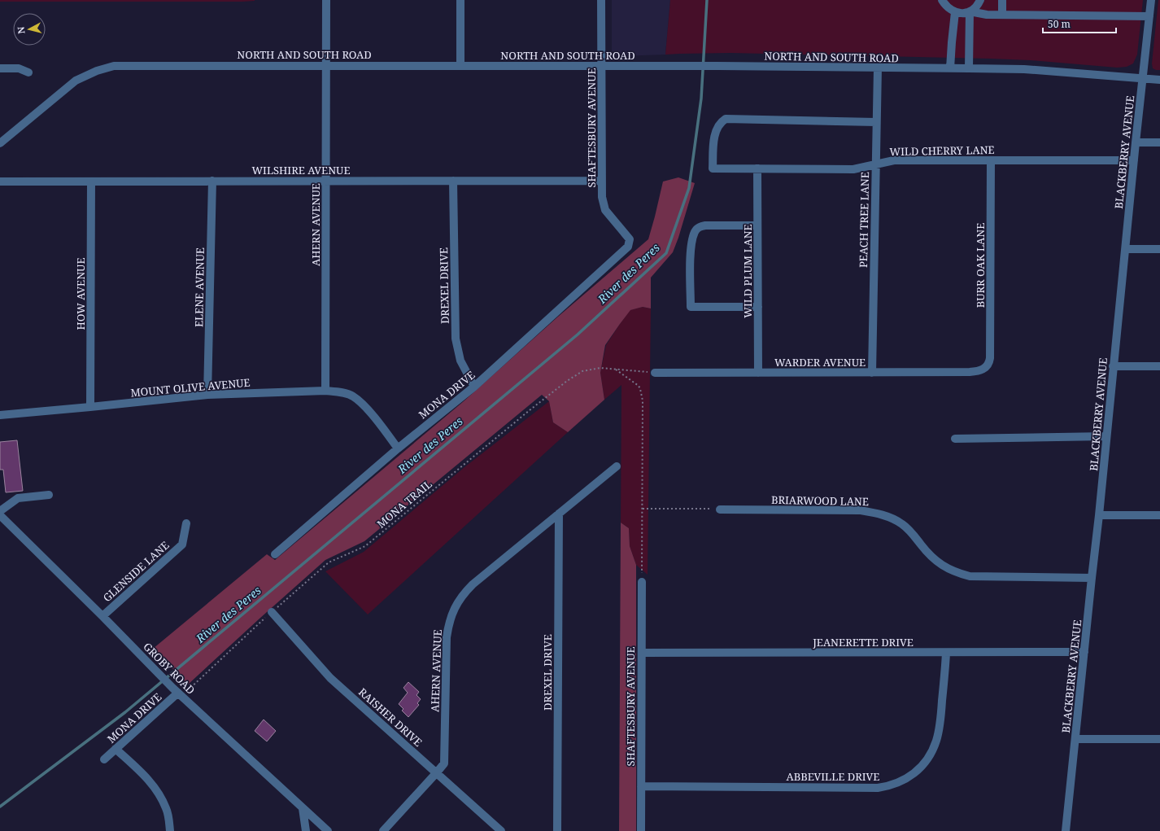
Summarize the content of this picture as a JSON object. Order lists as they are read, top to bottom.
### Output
{
  "streets": {
    "street": [
      "NORTH AND SOUTH ROAD",
      "SHAFTESBURY AVENUE",
      "WILD CHERRY LANE",
      "BLACKBERRY AVENUE",
      "WILSHIRE AVENUE",
      "PEACH TREE LANE",
      "AHERN AVENUE",
      "BURR OAK LANE",
      "WILD PLUM LANE",
      "DREXEL DRIVE",
      "ELENE AVENUE",
      "HOW AVENUE",
      "WARDER AVENUE",
      "MOUNT OLIVE AVENUE",
      "MONA DRIVE",
      "BRIARWOOD LANE",
      "GLENSIDE LANE",
      "JEANERETTE DRIVE",
      "GROBY ROAD",
      "RAISHER DRIVE",
      "ABBEVILLE DRIVE"
    ],
    "path": ["MONA TRAIL"]
  },
  "crossings": [
    ["NORTH AND SOUTH ROAD", "SHAFTESBURY AVENUE"],
    ["NORTH AND SOUTH ROAD", "BLACKBERRY AVENUE"],
    ["NORTH AND SOUTH ROAD", "PEACH TREE LANE"],
    ["NORTH AND SOUTH ROAD", "AHERN AVENUE"],
    ["SHAFTESBURY AVENUE", "WILSHIRE AVENUE"],
    ["SHAFTESBURY AVENUE", "MONA DRIVE"],
    ["SHAFTESBURY AVENUE", "JEANERETTE DRIVE"],
    ["SHAFTESBURY AVENUE", "ABBEVILLE DRIVE"],
    ["WILD CHERRY LANE", "BLACKBERRY AVENUE"],
    ["WILD CHERRY LANE", "PEACH TREE LANE"],
    ["WILD CHERRY LANE", "BURR OAK LANE"],
    ["WILD CHERRY LANE", "WILD PLUM LANE"],
    ["BLACKBERRY AVENUE", "BRIARWOOD LANE"],
    ["BLACKBERRY AVENUE", "JEANERETTE DRIVE"],
    ["WILSHIRE AVENUE", "AHERN AVENUE"],
    ["WILSHIRE AVENUE", "DREXEL DRIVE"],
    ["WILSHIRE AVENUE", "ELENE AVENUE"],
    ["WILSHIRE AVENUE", "HOW AVENUE"],
    ["PEACH TREE LANE", "WARDER AVENUE"],
    ["AHERN AVENUE", "DREXEL DRIVE"],
    ["AHERN AVENUE", "MOUNT OLIVE AVENUE"],
    ["AHERN AVENUE", "RAISHER DRIVE"],
    ["BURR OAK LANE", "WARDER AVENUE"],
    ["WILD PLUM LANE", "WARDER AVENUE"],
    ["DREXEL DRIVE", "MONA DRIVE"],
    ["ELENE AVENUE", "MOUNT OLIVE AVENUE"],
    ["HOW AVENUE", "MOUNT OLIVE AVENUE"],
    ["WARDER AVENUE", "MONA TRAIL"],
    ["MOUNT OLIVE AVENUE", "MONA DRIVE"],
    ["MONA DRIVE", "MONA TRAIL"],
    ["MONA DRIVE", "GROBY ROAD"],
    ["MONA TRAIL", "GROBY ROAD"],
    ["MONA TRAIL", "RAISHER DRIVE"],
    ["GLENSIDE LANE", "GROBY ROAD"],
    ["JEANERETTE DRIVE", "ABBEVILLE DRIVE"]
  ],
  "water": ["River des Peres"],
  "scale_bar": "50 m",
  "north": "left"
}
